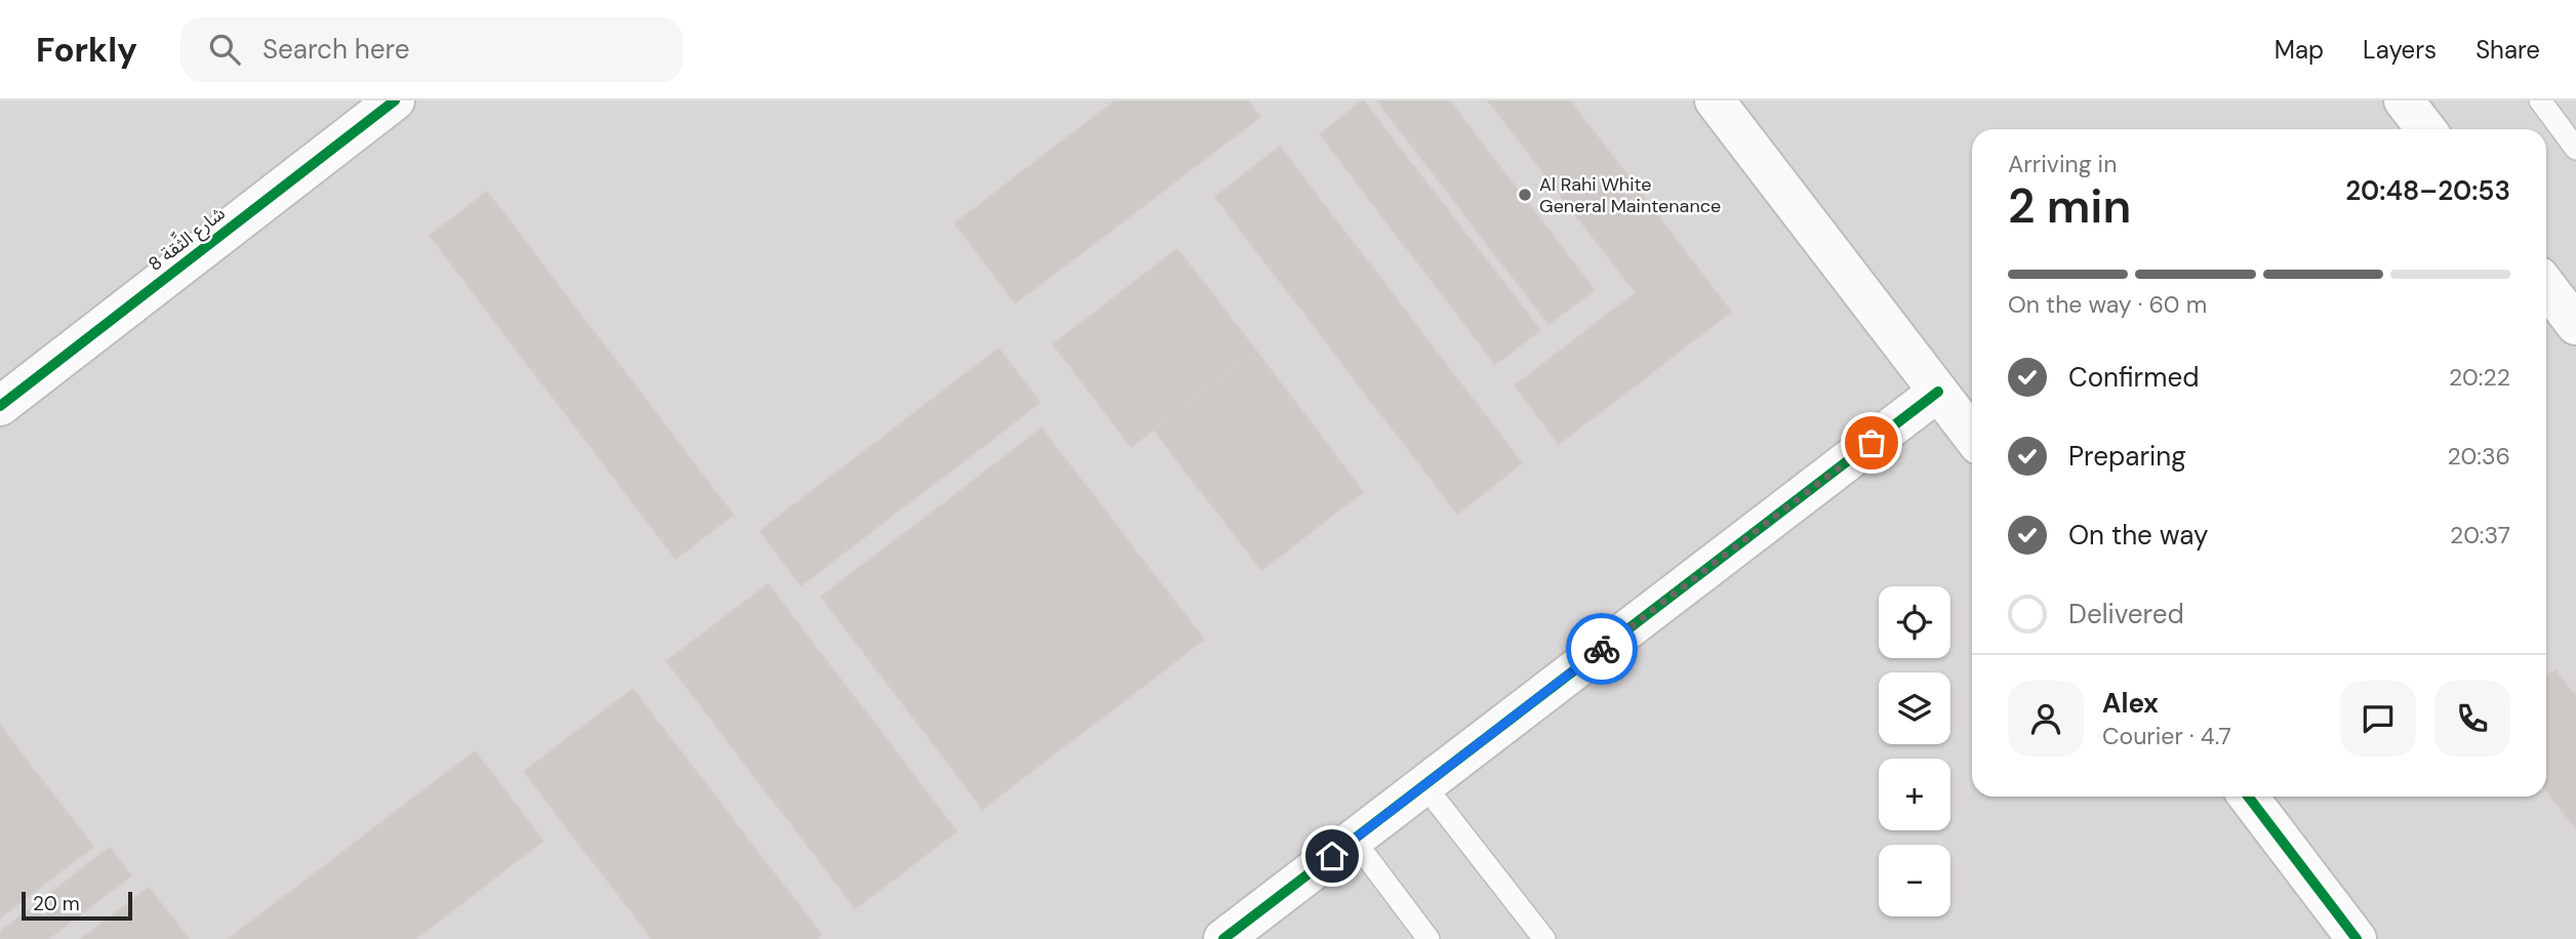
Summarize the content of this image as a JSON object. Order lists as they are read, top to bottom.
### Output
{
  "streets": {
    "street": ["شارع الثِّقة 8"]
  },
  "places": ["Al Rahi White General Maintenance"],
  "scale_bar": "20 m",
  "page": {
    "header": "Forkly",
    "search": "Search here",
    "nav": ["Map", "Layers", "Share"],
    "heading": ["2 min", "Arriving in", "20:48–20:53"],
    "panel": ["Alex", "Courier · 4.7"],
    "bar": "On the way · 60 m",
    "list": [
      ["Confirmed", "20:22"],
      ["Preparing", "20:36"],
      ["On the way", "20:37"],
      "Delivered"
    ],
    "map_buttons": ["+", "−"],
    "scale": "20 m"
  }
}
